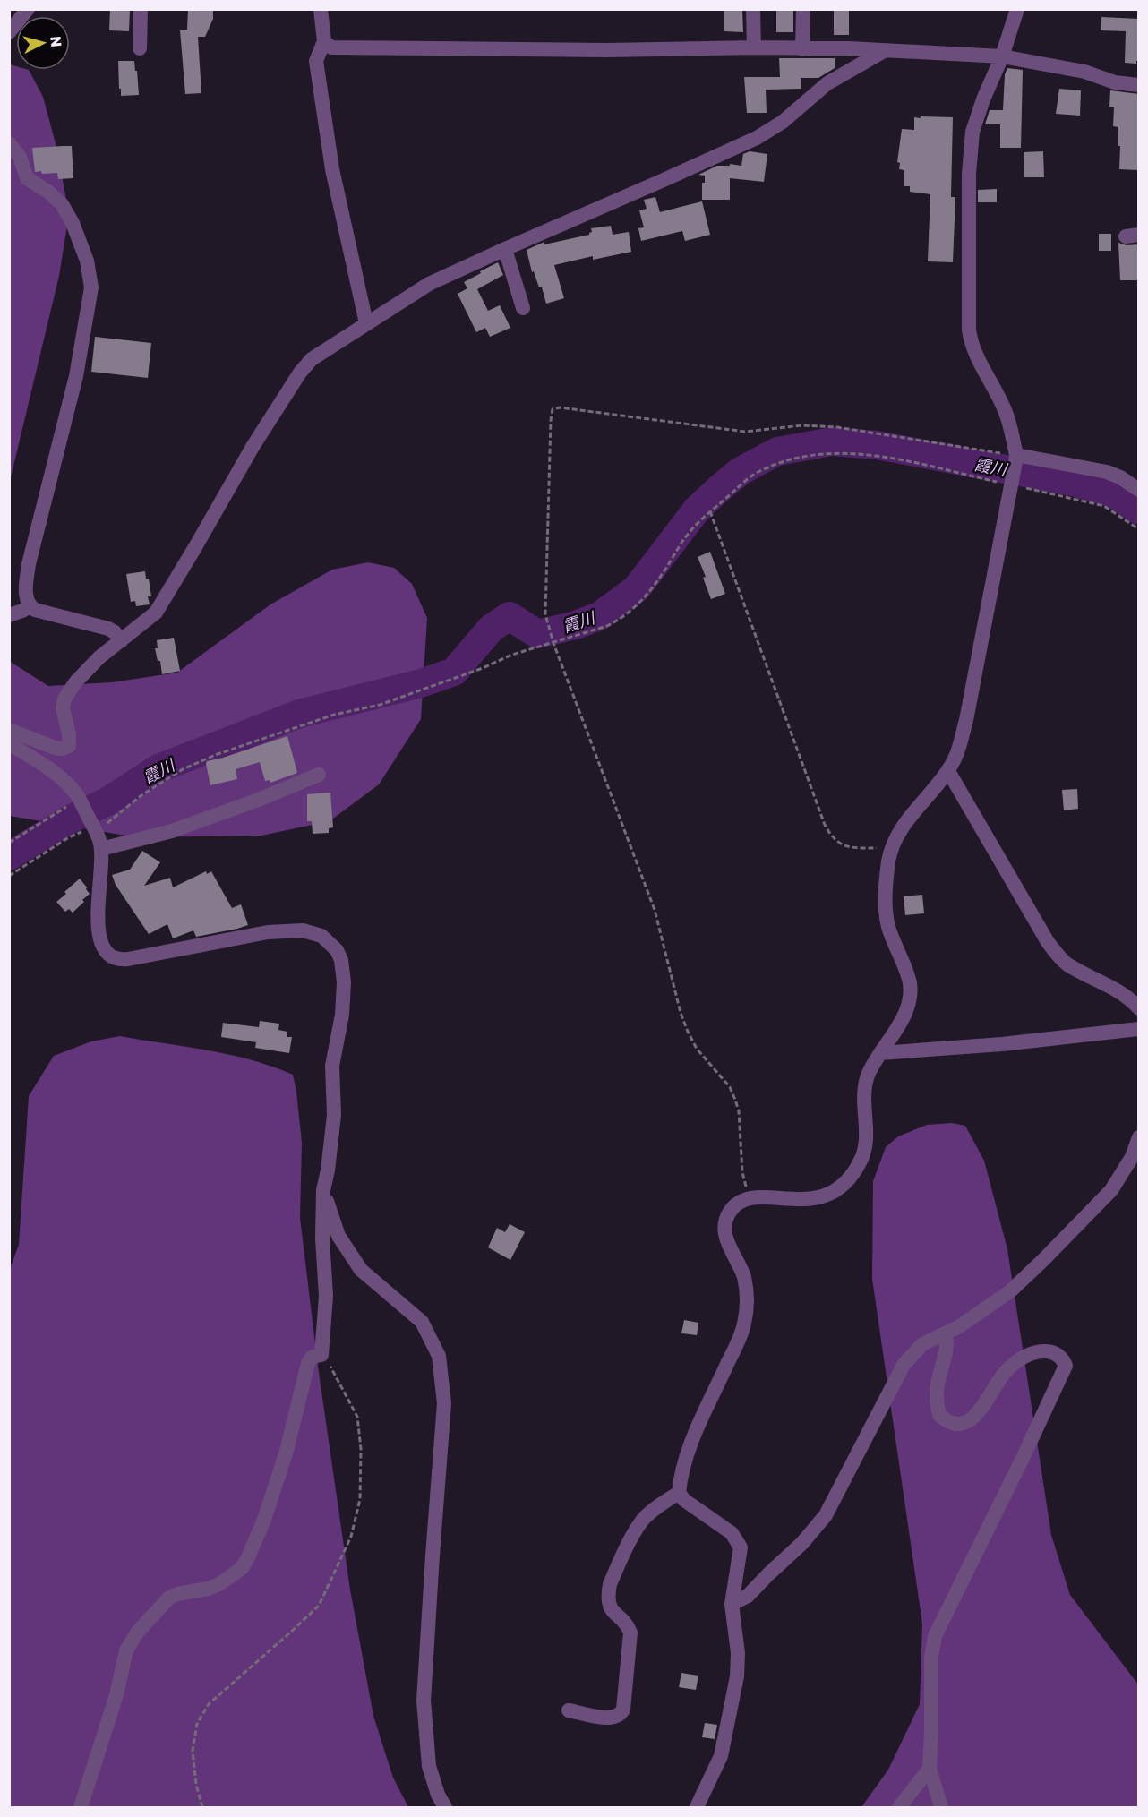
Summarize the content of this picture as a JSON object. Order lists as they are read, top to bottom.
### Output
{
  "water": ["霞川"],
  "north": "right"
}
